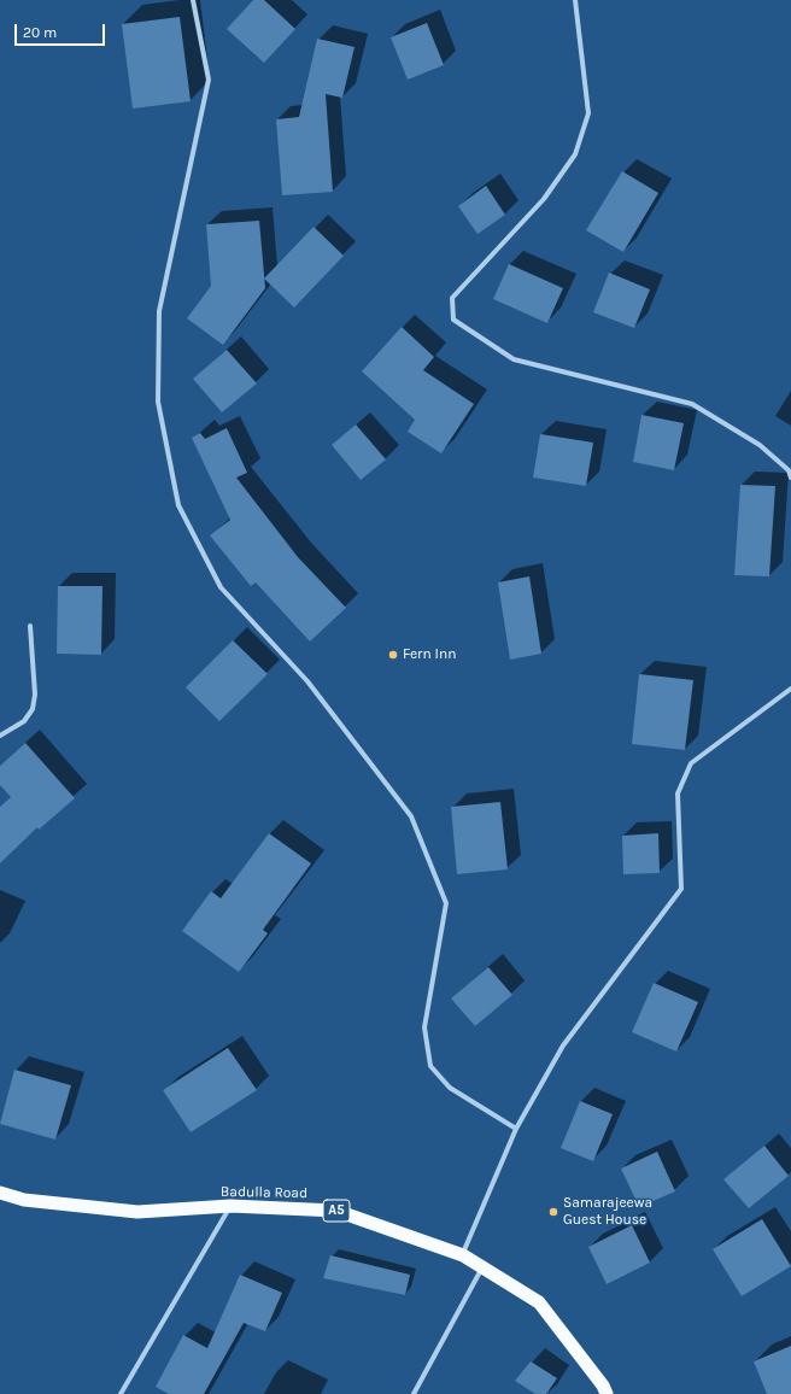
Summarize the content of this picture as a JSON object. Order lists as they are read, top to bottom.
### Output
{
  "streets": {
    "highway": ["Badulla Road", "A5"]
  },
  "places": ["Fern Inn", "Samarajeewa Guest House"],
  "scale_bar": "20 m"
}
